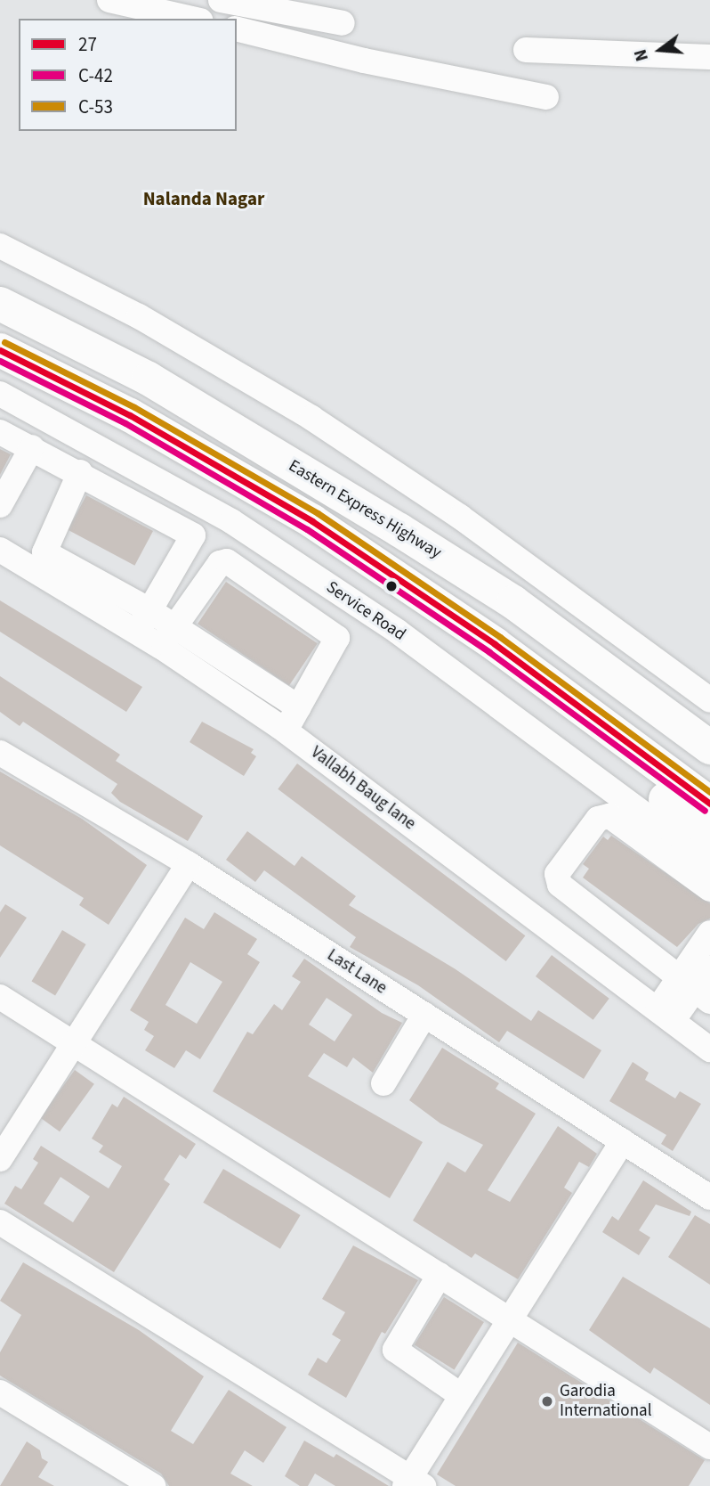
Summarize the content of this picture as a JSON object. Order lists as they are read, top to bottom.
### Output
{
  "streets": {
    "highway": ["Eastern Express Highway"],
    "street": ["Service Road", "Vallabh Baug lane", "Last Lane"]
  },
  "districts": ["Nalanda Nagar"],
  "places": ["Garodia International"],
  "lines": ["transit line C-53", "transit line 27", "transit line C-42"],
  "legend": ["27", "C-42", "C-53"],
  "north": "left"
}
